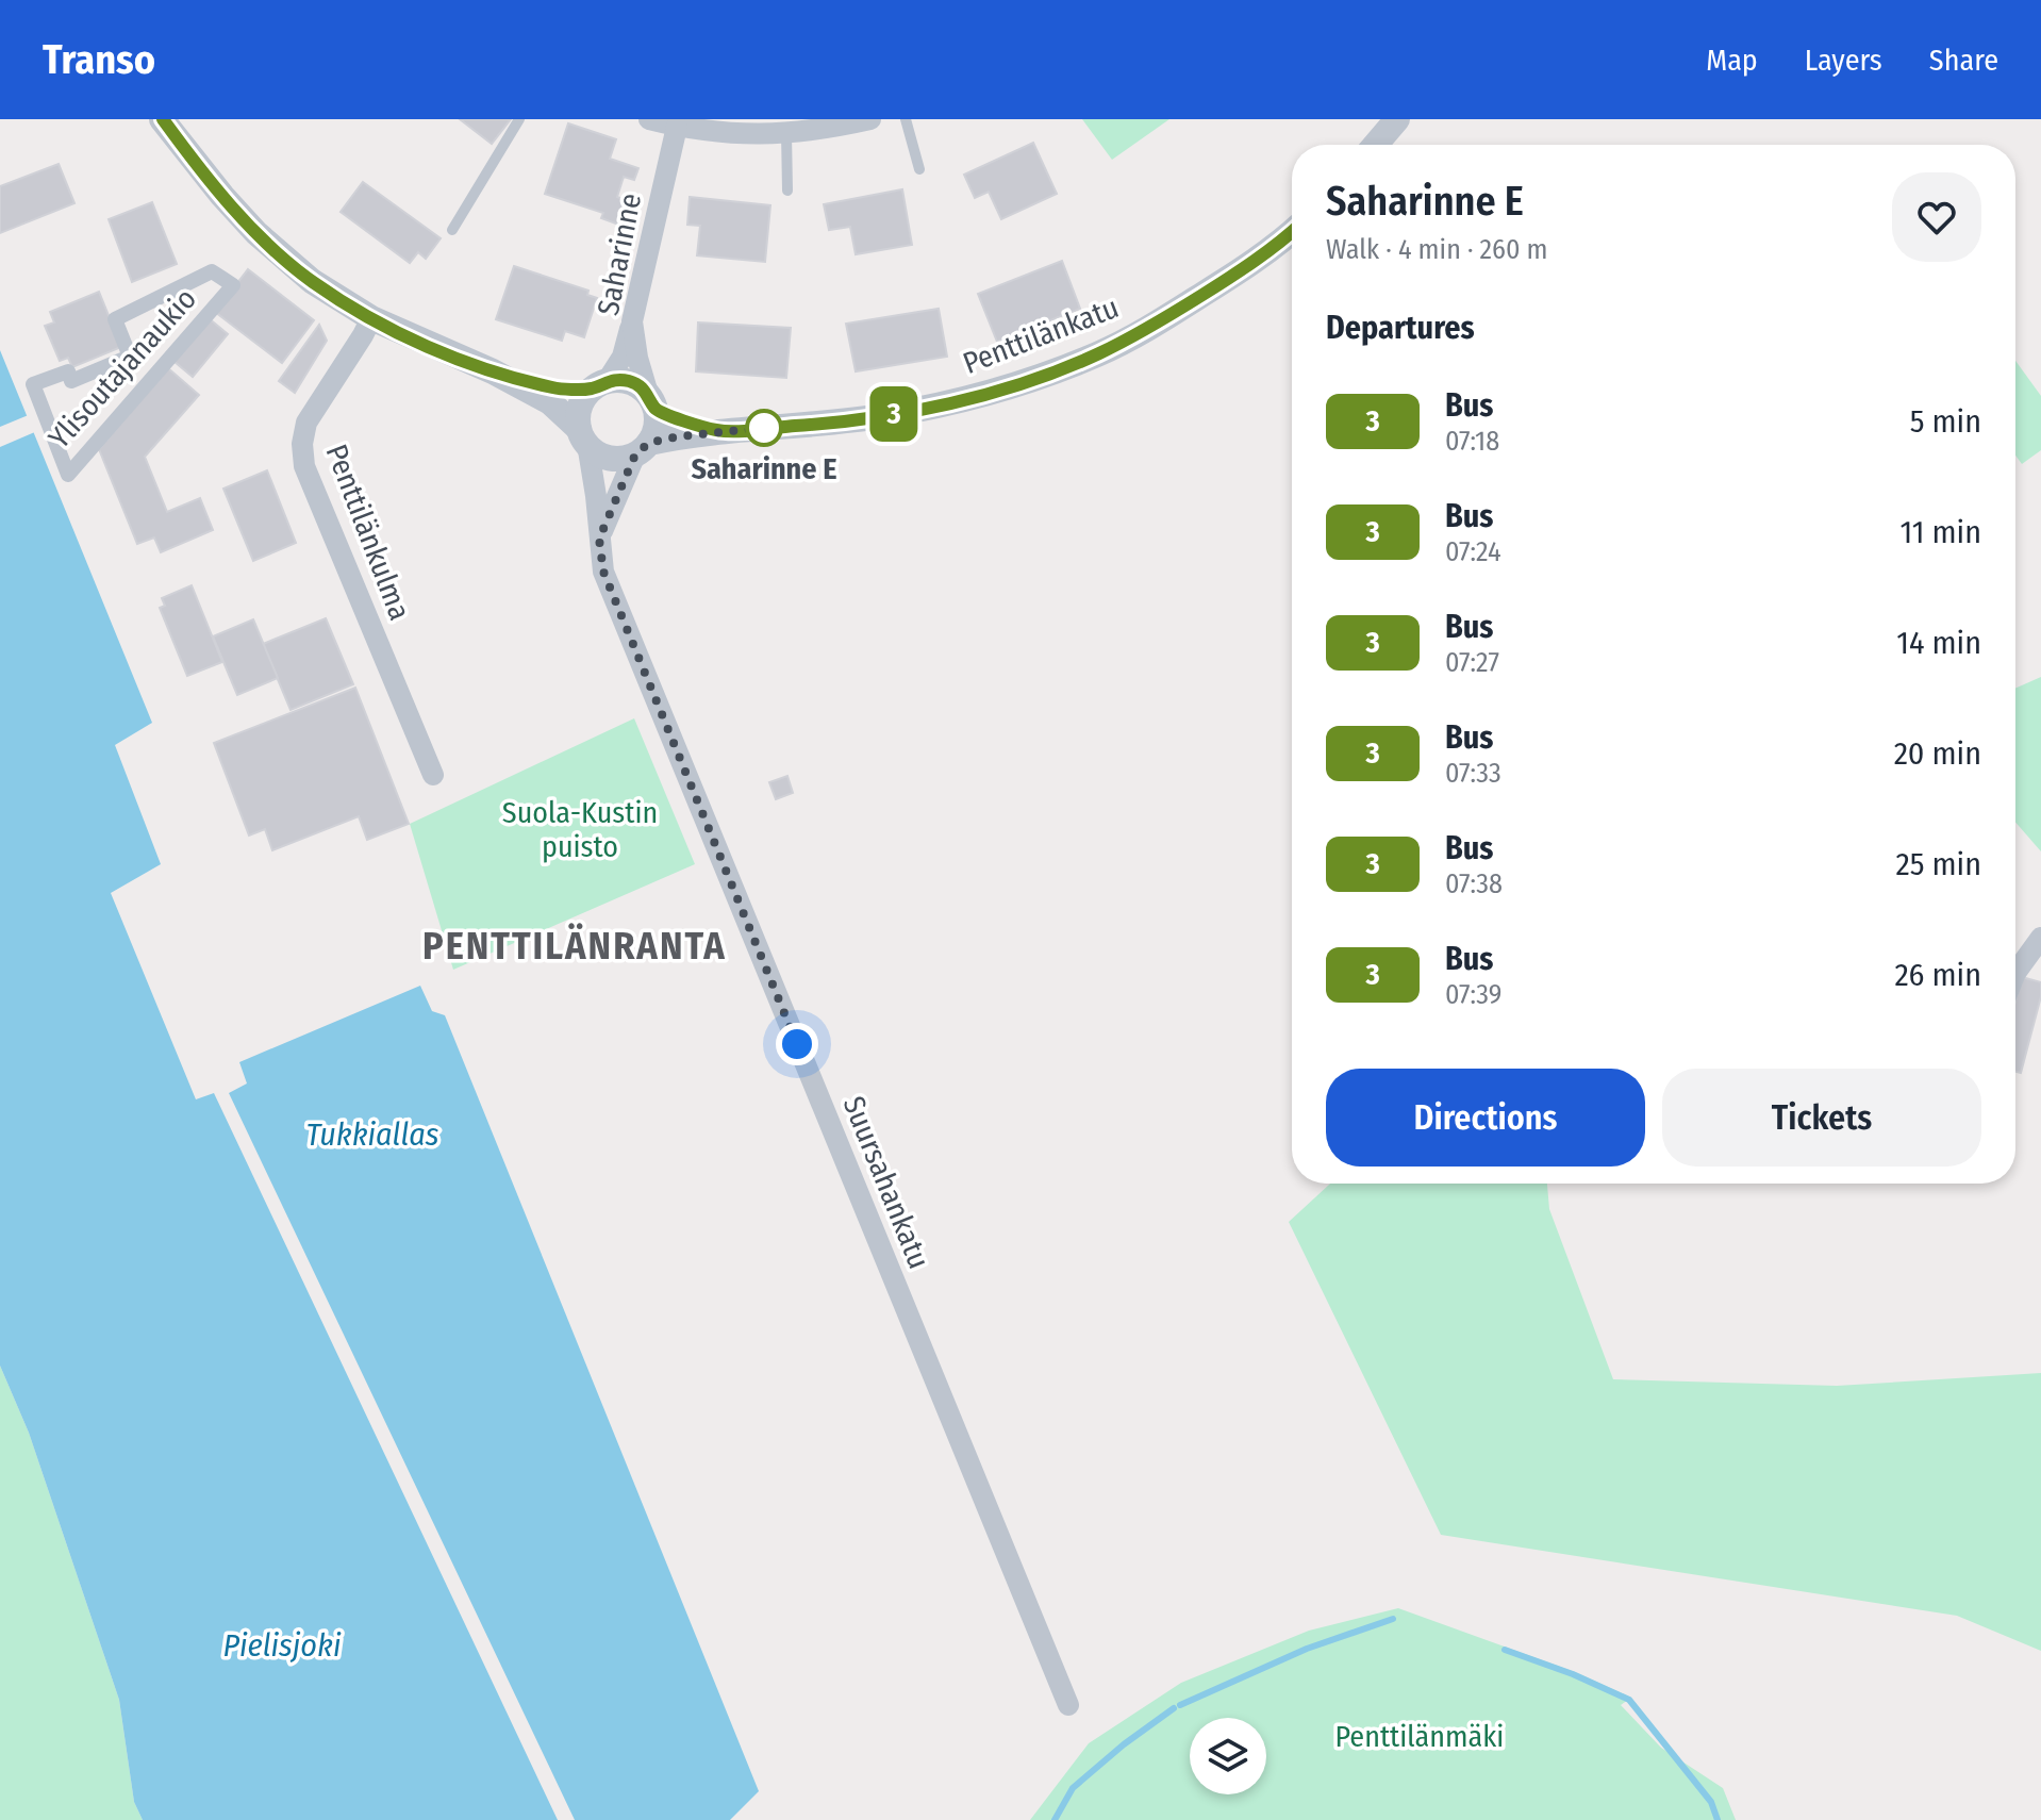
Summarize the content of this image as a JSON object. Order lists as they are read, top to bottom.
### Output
{
  "streets": {
    "street": [
      "Saharinne",
      "Penttilänkatu",
      "Ylisoutajanaukio",
      "Penttilänkulma",
      "Suursahankatu"
    ]
  },
  "crossings": [
    ["Saharinne", "Penttilänkatu"],
    ["Saharinne", "Suursahankatu"],
    ["Penttilänkatu", "Suursahankatu"]
  ],
  "districts": ["PENTTILÄNRANTA"],
  "water": ["Tukkiallas", "Pielisjoki"],
  "parks": ["Suola-Kustin puisto", "Penttilänmäki"],
  "places": ["Saharinne E"],
  "lines": ["bus line 3"],
  "page": {
    "header": "Transo",
    "nav": ["Map", "Layers", "Share"],
    "on_map": "3",
    "heading": [
      ["Saharinne E", "Walk · 4 min · 260 m"],
      "Departures"
    ],
    "list": [
      {
        "mark": "3",
        "name": "Bus",
        "note": "07:18",
        "value": "5 min"
      },
      {
        "mark": "3",
        "name": "Bus",
        "note": "07:24",
        "value": "11 min"
      },
      {
        "mark": "3",
        "name": "Bus",
        "note": "07:27",
        "value": "14 min"
      },
      {
        "mark": "3",
        "name": "Bus",
        "note": "07:33",
        "value": "20 min"
      },
      {
        "mark": "3",
        "name": "Bus",
        "note": "07:38",
        "value": "25 min"
      },
      {
        "mark": "3",
        "name": "Bus",
        "note": "07:39",
        "value": "26 min"
      }
    ],
    "buttons": ["Directions", "Tickets"]
  }
}
